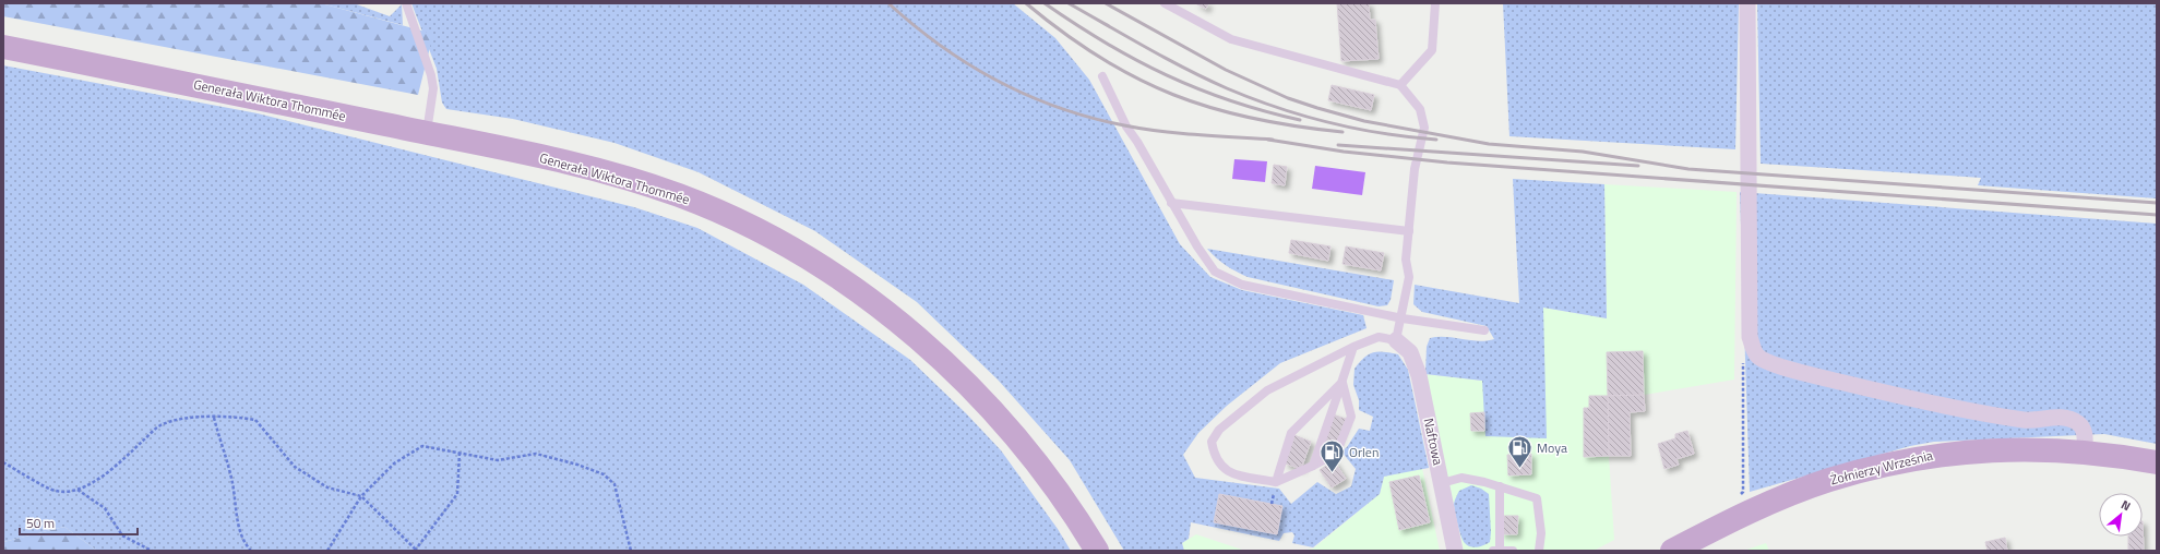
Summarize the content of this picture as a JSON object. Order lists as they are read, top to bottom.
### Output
{
  "streets": {
    "main road": ["Generała Wiktora Thommée", "Żołnierzy Września"],
    "street": ["Naftowa"]
  },
  "places": {
    "fuel station": ["Moya", "Orlen"]
  },
  "scale_bar": "50 m",
  "north": "top right"
}
